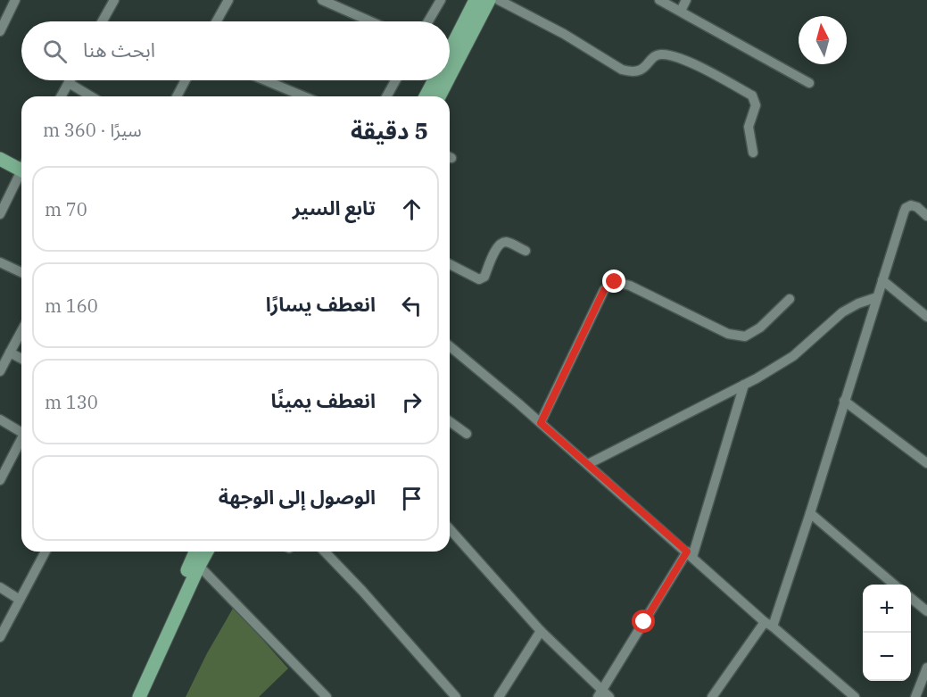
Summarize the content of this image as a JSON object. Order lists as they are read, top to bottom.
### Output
{
  "north": "top",
  "page": {
    "search": "ابحث هنا",
    "heading": ["5 دقيقة", "سيرًا · 360 m"],
    "list": [
      ["تابع السير", "70 m"],
      ["انعطف يسارًا", "160 m"],
      ["انعطف يمينًا", "130 m"],
      "الوصول إلى الوجهة"
    ],
    "map_buttons": ["+", "−"]
  }
}
